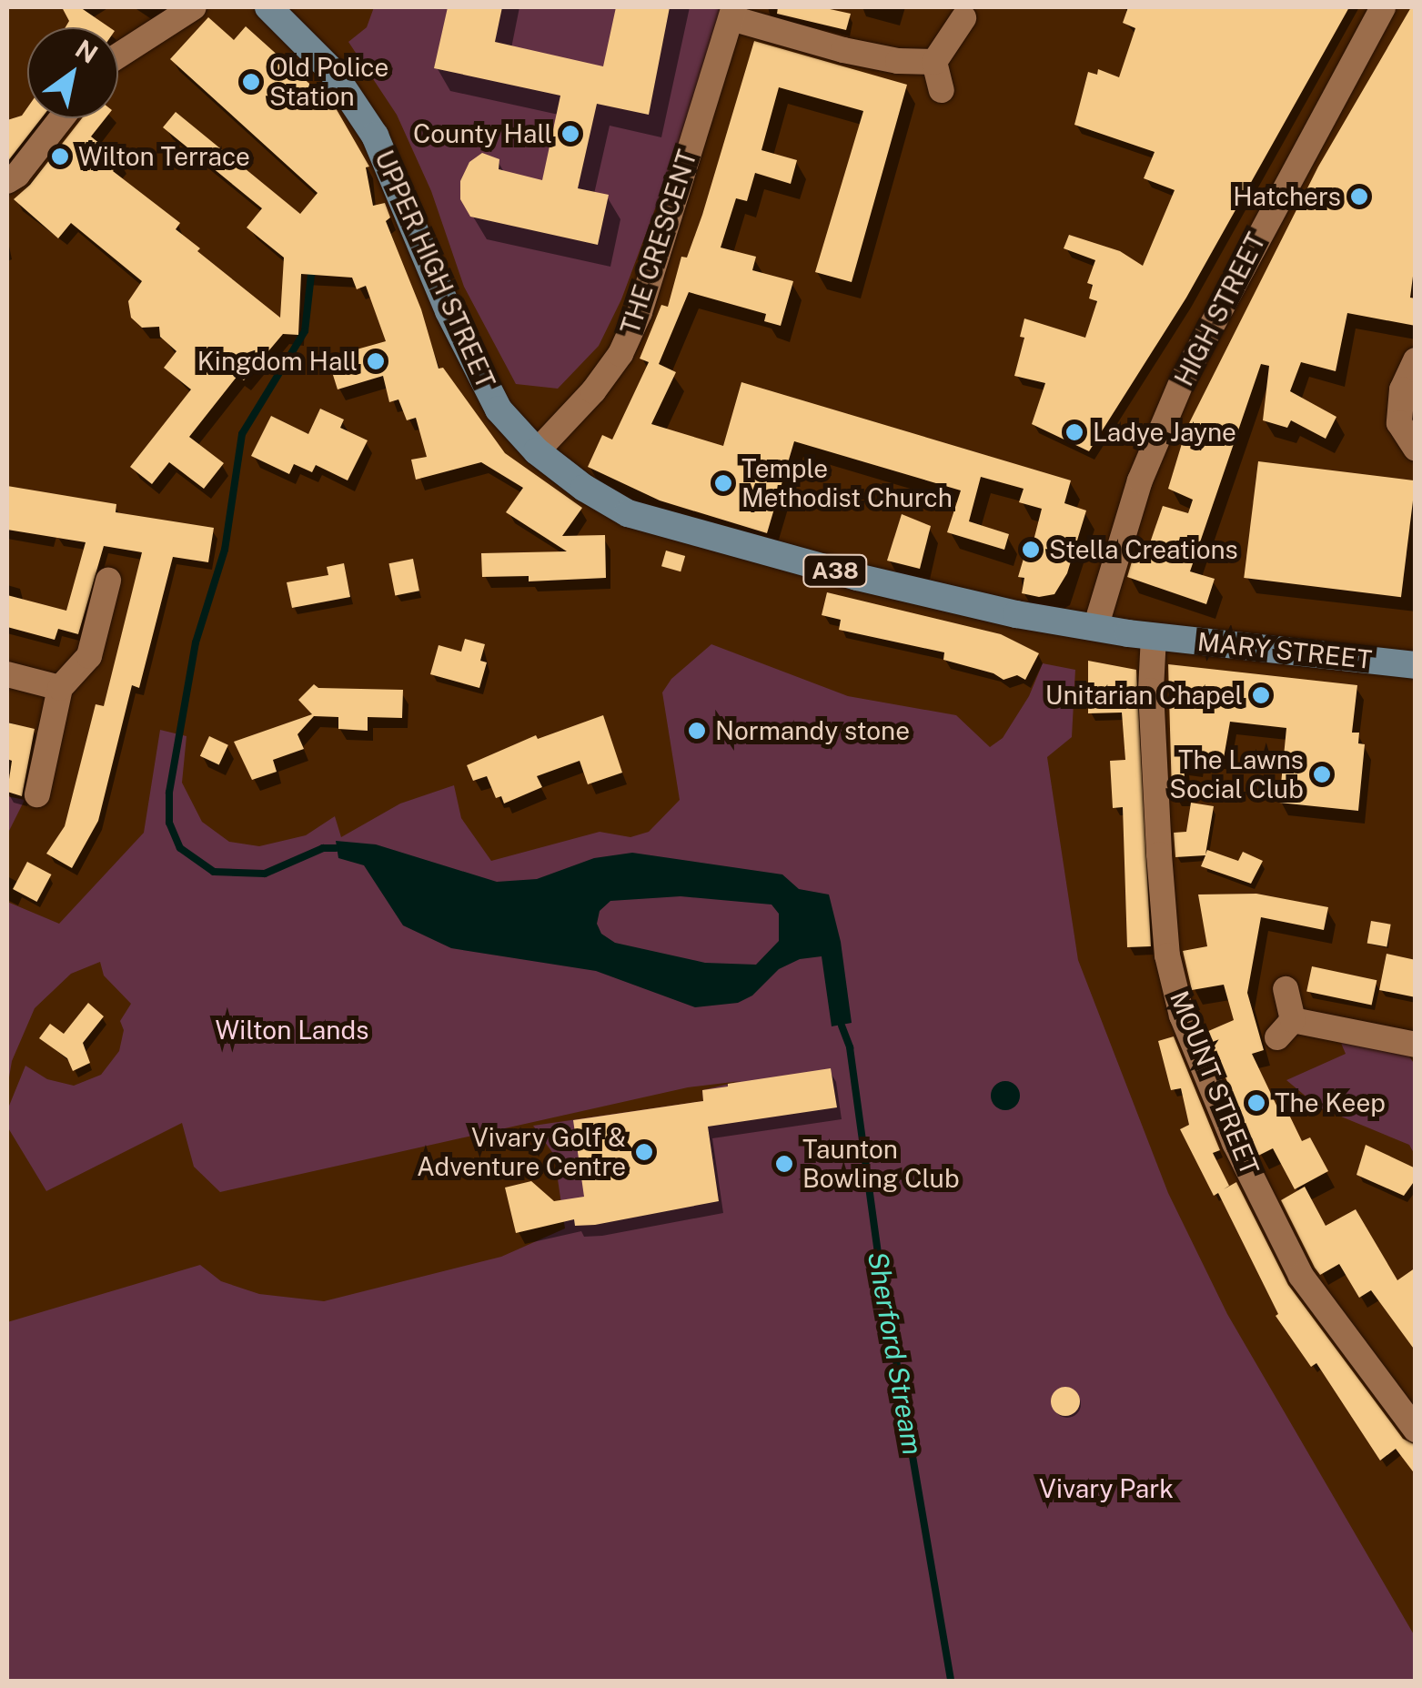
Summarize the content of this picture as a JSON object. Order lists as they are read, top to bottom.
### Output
{
  "streets": {
    "main road": ["UPPER HIGH STREET", "A38", "MARY STREET"],
    "street": ["THE CRESCENT", "HIGH STREET", "MOUNT STREET"]
  },
  "crossings": [
    ["THE CRESCENT", "UPPER HIGH STREET"],
    ["UPPER HIGH STREET", "HIGH STREET"],
    ["UPPER HIGH STREET", "MARY STREET"],
    ["UPPER HIGH STREET", "MOUNT STREET"],
    ["MARY STREET", "MOUNT STREET"]
  ],
  "water": ["Sherford Stream"],
  "parks": ["Wilton Lands", "Vivary Park"],
  "places": [
    "Old Police Station",
    "County Hall",
    "Wilton Terrace",
    "Hatchers",
    "Kingdom Hall",
    "Ladye Jayne",
    "Temple Methodist Church",
    "Stella Creations",
    "Unitarian Chapel",
    "Normandy stone",
    "The Lawns Social Club",
    "The Keep",
    "Vivary Golf & Adventure Centre",
    "Taunton Bowling Club"
  ],
  "north": "top right"
}
